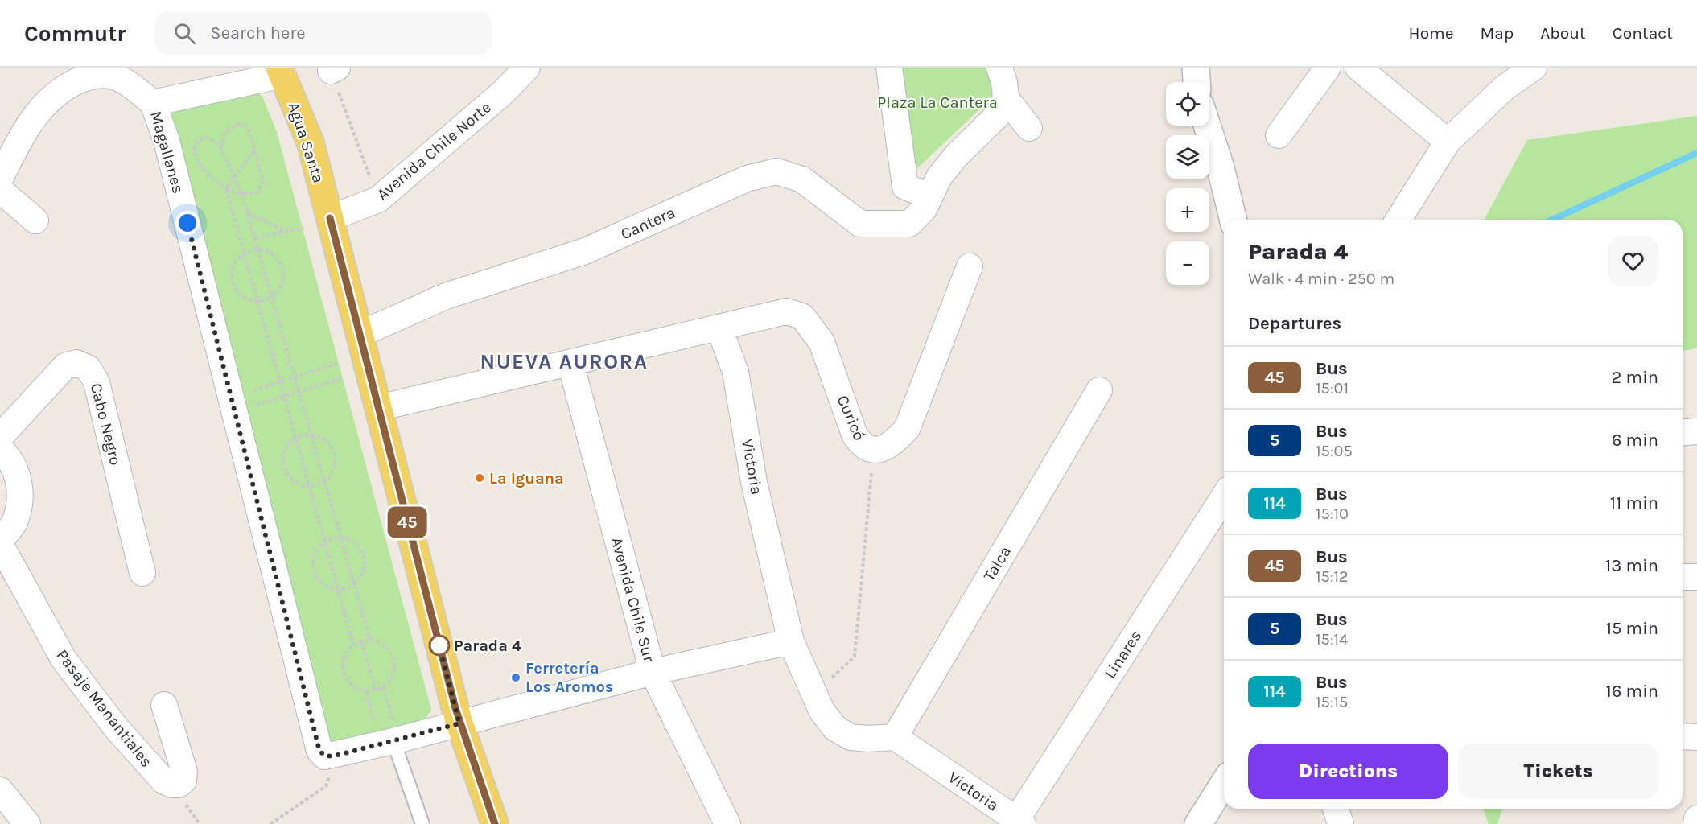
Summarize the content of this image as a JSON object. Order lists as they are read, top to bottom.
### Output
{
  "streets": {
    "main road": ["Agua Santa"],
    "street": [
      "Avenida Chile Norte",
      "Magallanes",
      "Cantera",
      "Curicó",
      "Cabo Negro",
      "Victoria",
      "Talca",
      "Avenida Chile Sur",
      "Linares",
      "Pasaje Manantiales"
    ]
  },
  "crossings": [
    ["Agua Santa", "Avenida Chile Norte"],
    ["Agua Santa", "Magallanes"],
    ["Agua Santa", "Cantera"],
    ["Curicó", "Victoria"],
    ["Victoria", "Talca"],
    ["Victoria", "Linares"]
  ],
  "districts": ["NUEVA AURORA"],
  "parks": ["Plaza La Cantera"],
  "places": ["La Iguana", "Parada 4", "Ferretería Los Aromos"],
  "lines": ["bus line 45"],
  "page": {
    "header": "Commutr",
    "search": "Search here",
    "nav": [
      "Home",
      "Map",
      "About",
      "Contact"
    ],
    "on_map": "45",
    "map_buttons": ["+", "−"],
    "heading": [
      ["Parada 4", "Walk · 4 min · 250 m"],
      "Departures"
    ],
    "list": [
      {
        "mark": "45",
        "name": "Bus",
        "note": "15:01",
        "value": "2 min"
      },
      {
        "mark": "5",
        "name": "Bus",
        "note": "15:05",
        "value": "6 min"
      },
      {
        "mark": "114",
        "name": "Bus",
        "note": "15:10",
        "value": "11 min"
      },
      {
        "mark": "45",
        "name": "Bus",
        "note": "15:12",
        "value": "13 min"
      },
      {
        "mark": "5",
        "name": "Bus",
        "note": "15:14",
        "value": "15 min"
      },
      {
        "mark": "114",
        "name": "Bus",
        "note": "15:15",
        "value": "16 min"
      }
    ],
    "buttons": ["Directions", "Tickets"]
  }
}
